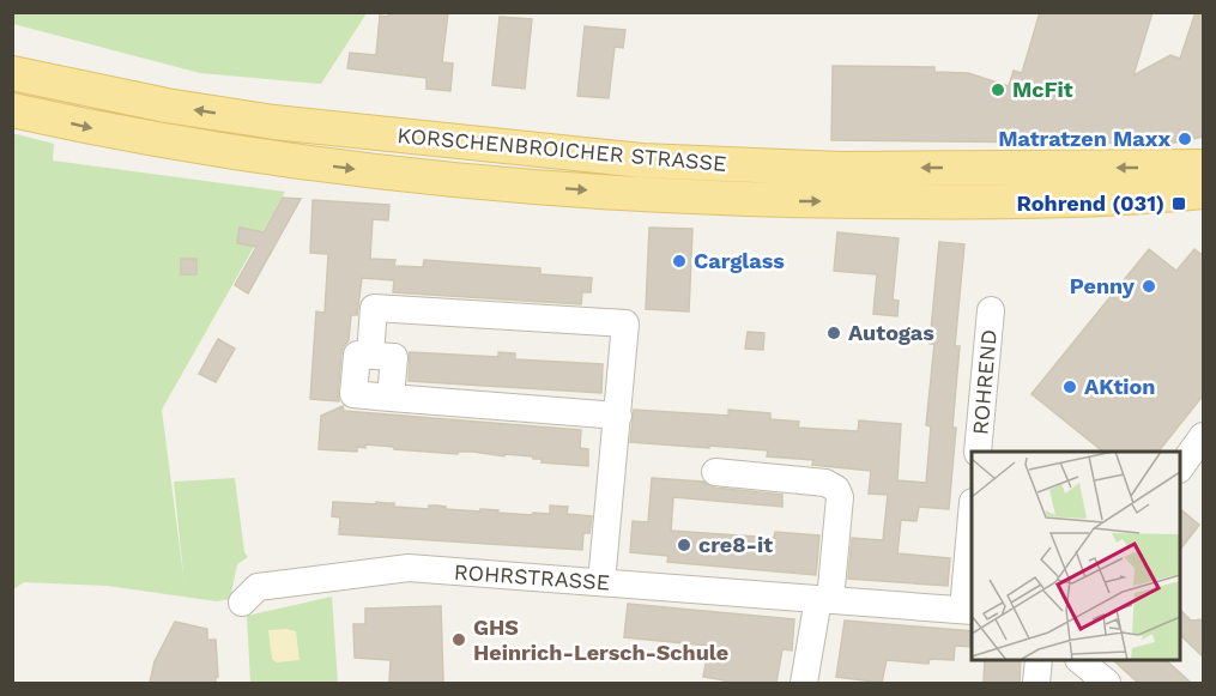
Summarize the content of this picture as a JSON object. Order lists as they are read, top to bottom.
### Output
{
  "streets": {
    "main road": ["KORSCHENBROICHER STRASSE"],
    "street": ["ROHREND", "ROHRSTRASSE"]
  },
  "places": {
    "other": [
      "McFit",
      "Matratzen Maxx",
      "Carglass",
      "Penny",
      "Autogas",
      "AKtion",
      "cre8-it",
      "GHS Heinrich-Lersch-Schule"
    ],
    "transit": ["Rohrend (031)"]
  }
}
